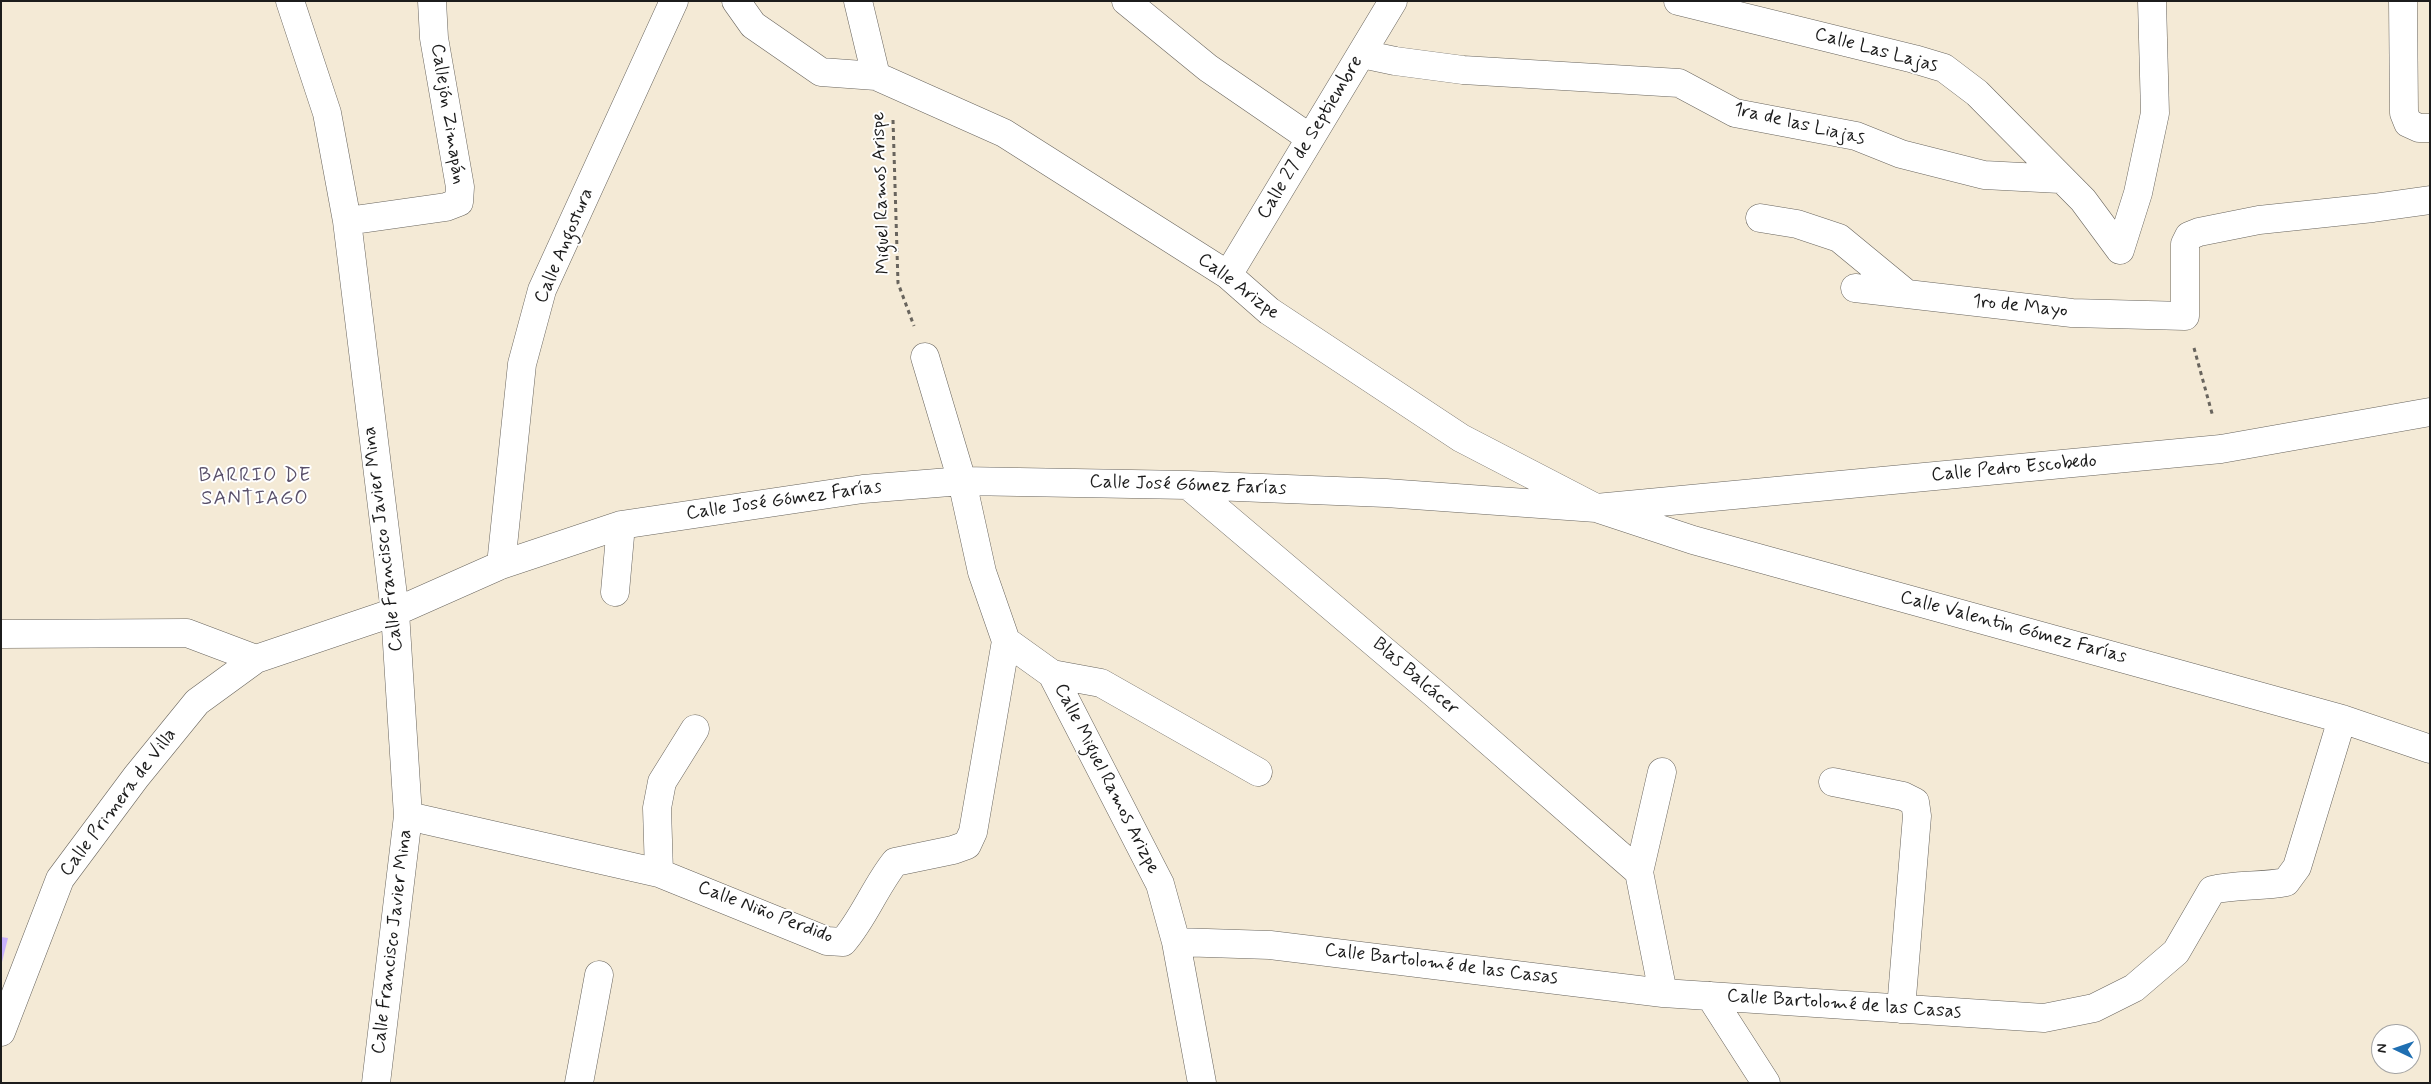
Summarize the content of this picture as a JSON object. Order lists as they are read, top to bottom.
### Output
{
  "streets": {
    "street": [
      "Calle Las Lajas",
      "Callejón Zimapán",
      "1ra de las Liajas",
      "Calle 27 de Septiembre",
      "Calle Angostura",
      "Calle Arizpe",
      "1ro de Mayo",
      "Calle Pedro Escobedo",
      "Calle José Gómez Farías",
      "Calle Francisco Javier Mina",
      "Calle Valentin Gómez Farías",
      "Blas Balcácer",
      "Calle Miguel Ramos Arizpe",
      "Calle Primera de Villa",
      "Calle Niño Perdido",
      "Calle Bartolomé de las Casas"
    ],
    "path": ["Miguel Ramos Arispe"]
  },
  "crossings": [
    ["Calle Las Lajas", "1ra de las Liajas"],
    ["Callejón Zimapán", "Calle Francisco Javier Mina"],
    ["1ra de las Liajas", "Calle 27 de Septiembre"],
    ["Calle 27 de Septiembre", "Calle Arizpe"],
    ["Miguel Ramos Arispe", "Calle Arizpe"],
    ["Calle Angostura", "Calle José Gómez Farías"],
    ["Calle Arizpe", "Calle Pedro Escobedo"],
    ["Calle Arizpe", "Calle José Gómez Farías"],
    ["Calle Arizpe", "Calle Valentin Gómez Farías"],
    ["Calle Pedro Escobedo", "Calle José Gómez Farías"],
    ["Calle Pedro Escobedo", "Calle Valentin Gómez Farías"],
    ["Calle José Gómez Farías", "Calle Francisco Javier Mina"],
    ["Calle José Gómez Farías", "Calle Valentin Gómez Farías"],
    ["Calle José Gómez Farías", "Blas Balcácer"],
    ["Calle José Gómez Farías", "Calle Primera de Villa"],
    ["Calle Francisco Javier Mina", "Calle Niño Perdido"],
    ["Calle Valentin Gómez Farías", "Calle Bartolomé de las Casas"],
    ["Calle Miguel Ramos Arizpe", "Calle Niño Perdido"],
    ["Calle Miguel Ramos Arizpe", "Calle Bartolomé de las Casas"]
  ],
  "districts": ["BARRIO DE SANTIAGO"],
  "north": "left"
}
